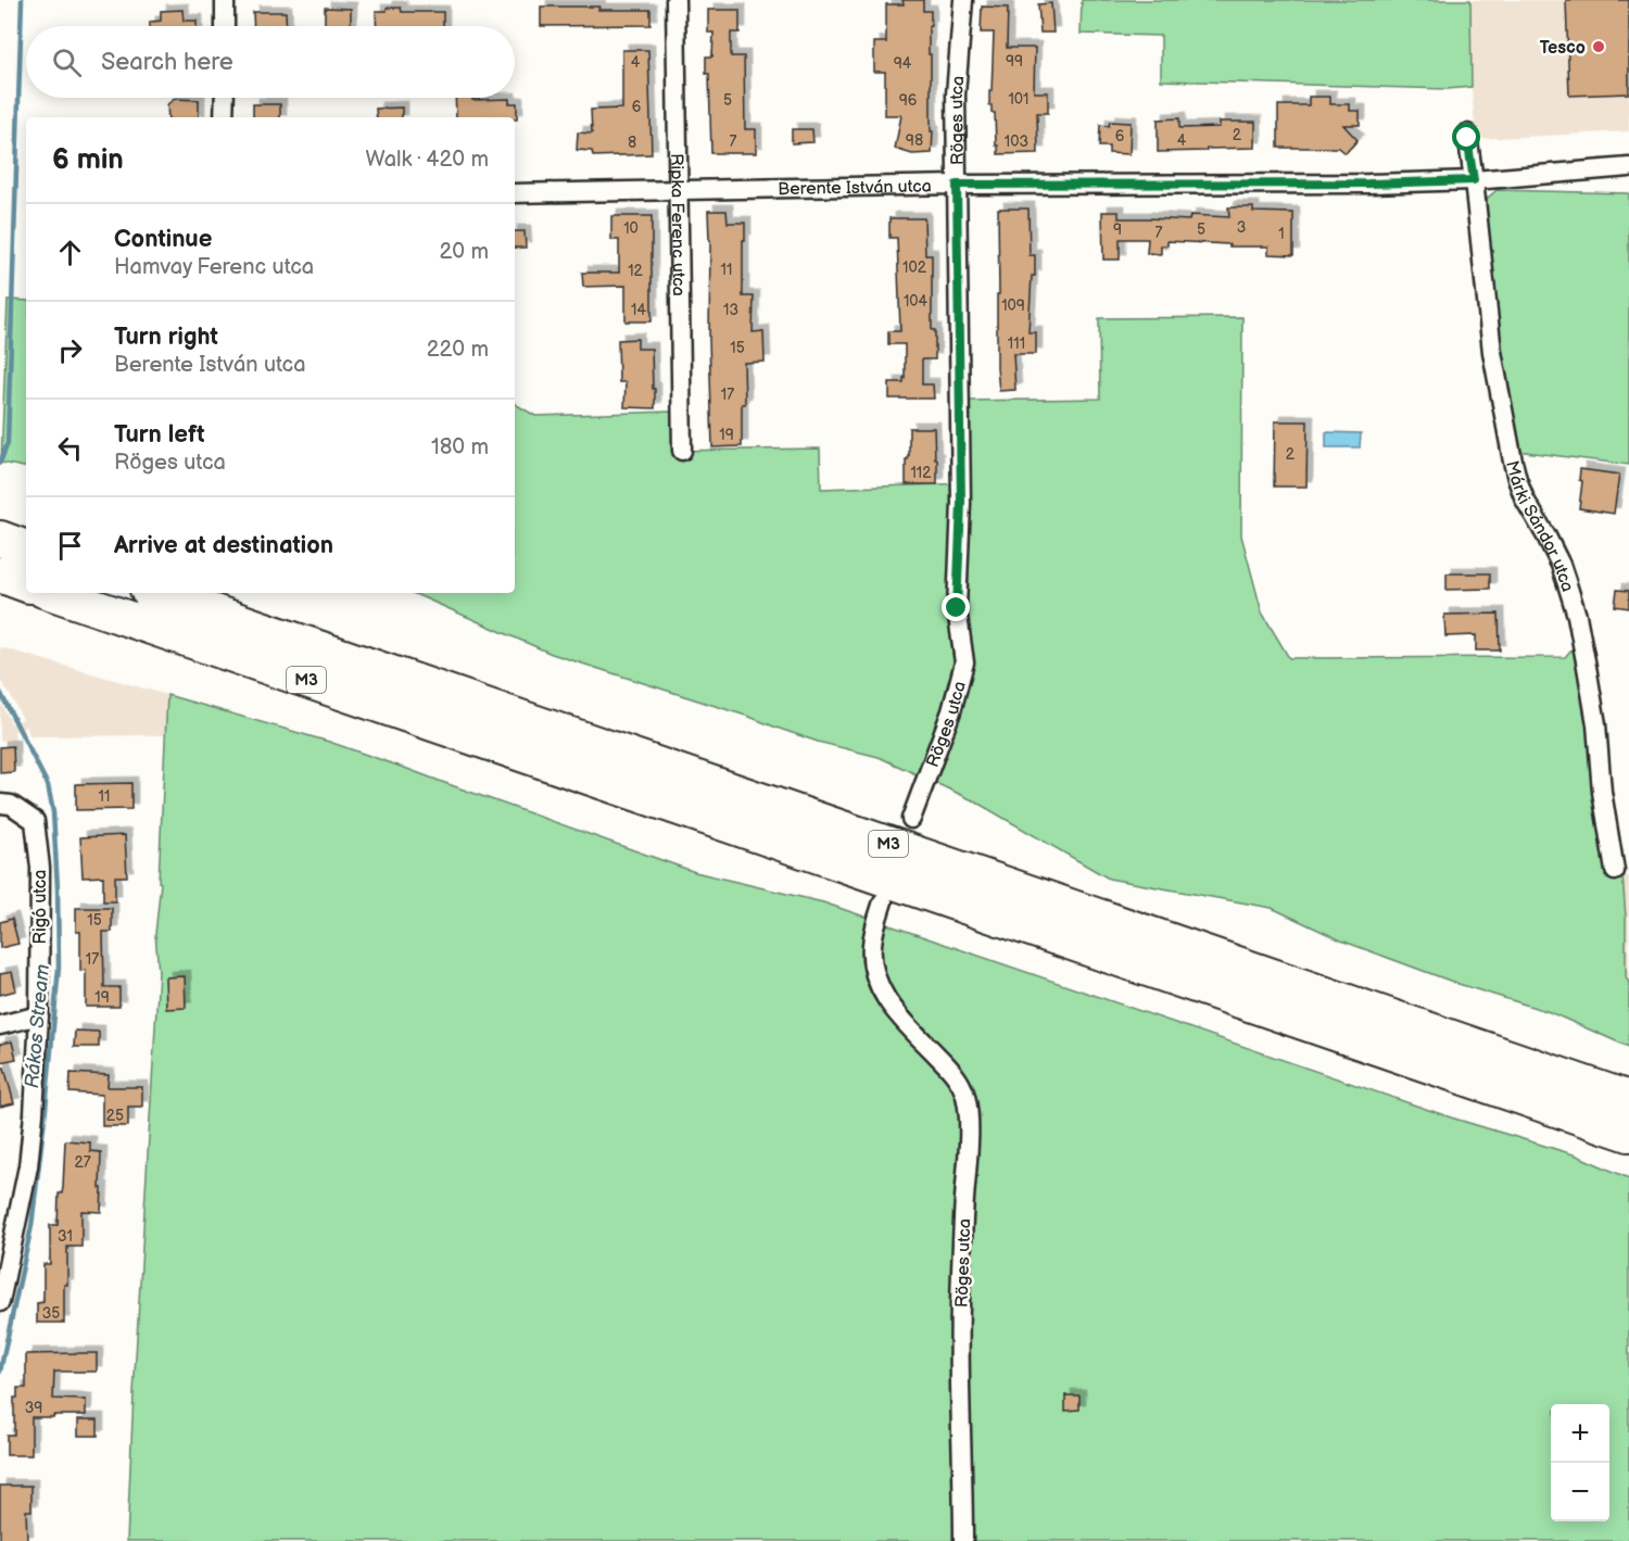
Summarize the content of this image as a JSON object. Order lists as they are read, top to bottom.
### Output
{
  "streets": {
    "highway": ["M3"],
    "street": [
      "Röges utca",
      "Berente István utca",
      "Ripka Ferenc utca",
      "Márki Sándor utca",
      "Rigó utca"
    ]
  },
  "crossings": [
    ["Röges utca", "Berente István utca"],
    ["Berente István utca", "Ripka Ferenc utca"],
    ["Berente István utca", "Márki Sándor utca"]
  ],
  "water": ["Rákos Stream"],
  "places": ["Tesco"],
  "house_numbers": [
    "99",
    "4",
    "94",
    "101",
    "5",
    "96",
    "6",
    "2",
    "6",
    "98",
    "4",
    "7",
    "103",
    "8",
    "3",
    "10",
    "9",
    "5",
    "7",
    "1",
    "102",
    "11",
    "12",
    "104",
    "109",
    "14",
    "13",
    "111",
    "15",
    "17",
    "19",
    "2",
    "112",
    "11",
    "15",
    "17",
    "19",
    "25",
    "27",
    "31",
    "35",
    "39"
  ],
  "page": {
    "search": "Search here",
    "heading": ["6 min", "Walk · 420 m"],
    "list": [
      ["Continue", "Hamvay Ferenc utca", "20 m"],
      ["Turn right", "Berente István utca", "220 m"],
      ["Turn left", "Röges utca", "180 m"],
      "Arrive at destination"
    ],
    "map_buttons": ["+", "−"]
  }
}
